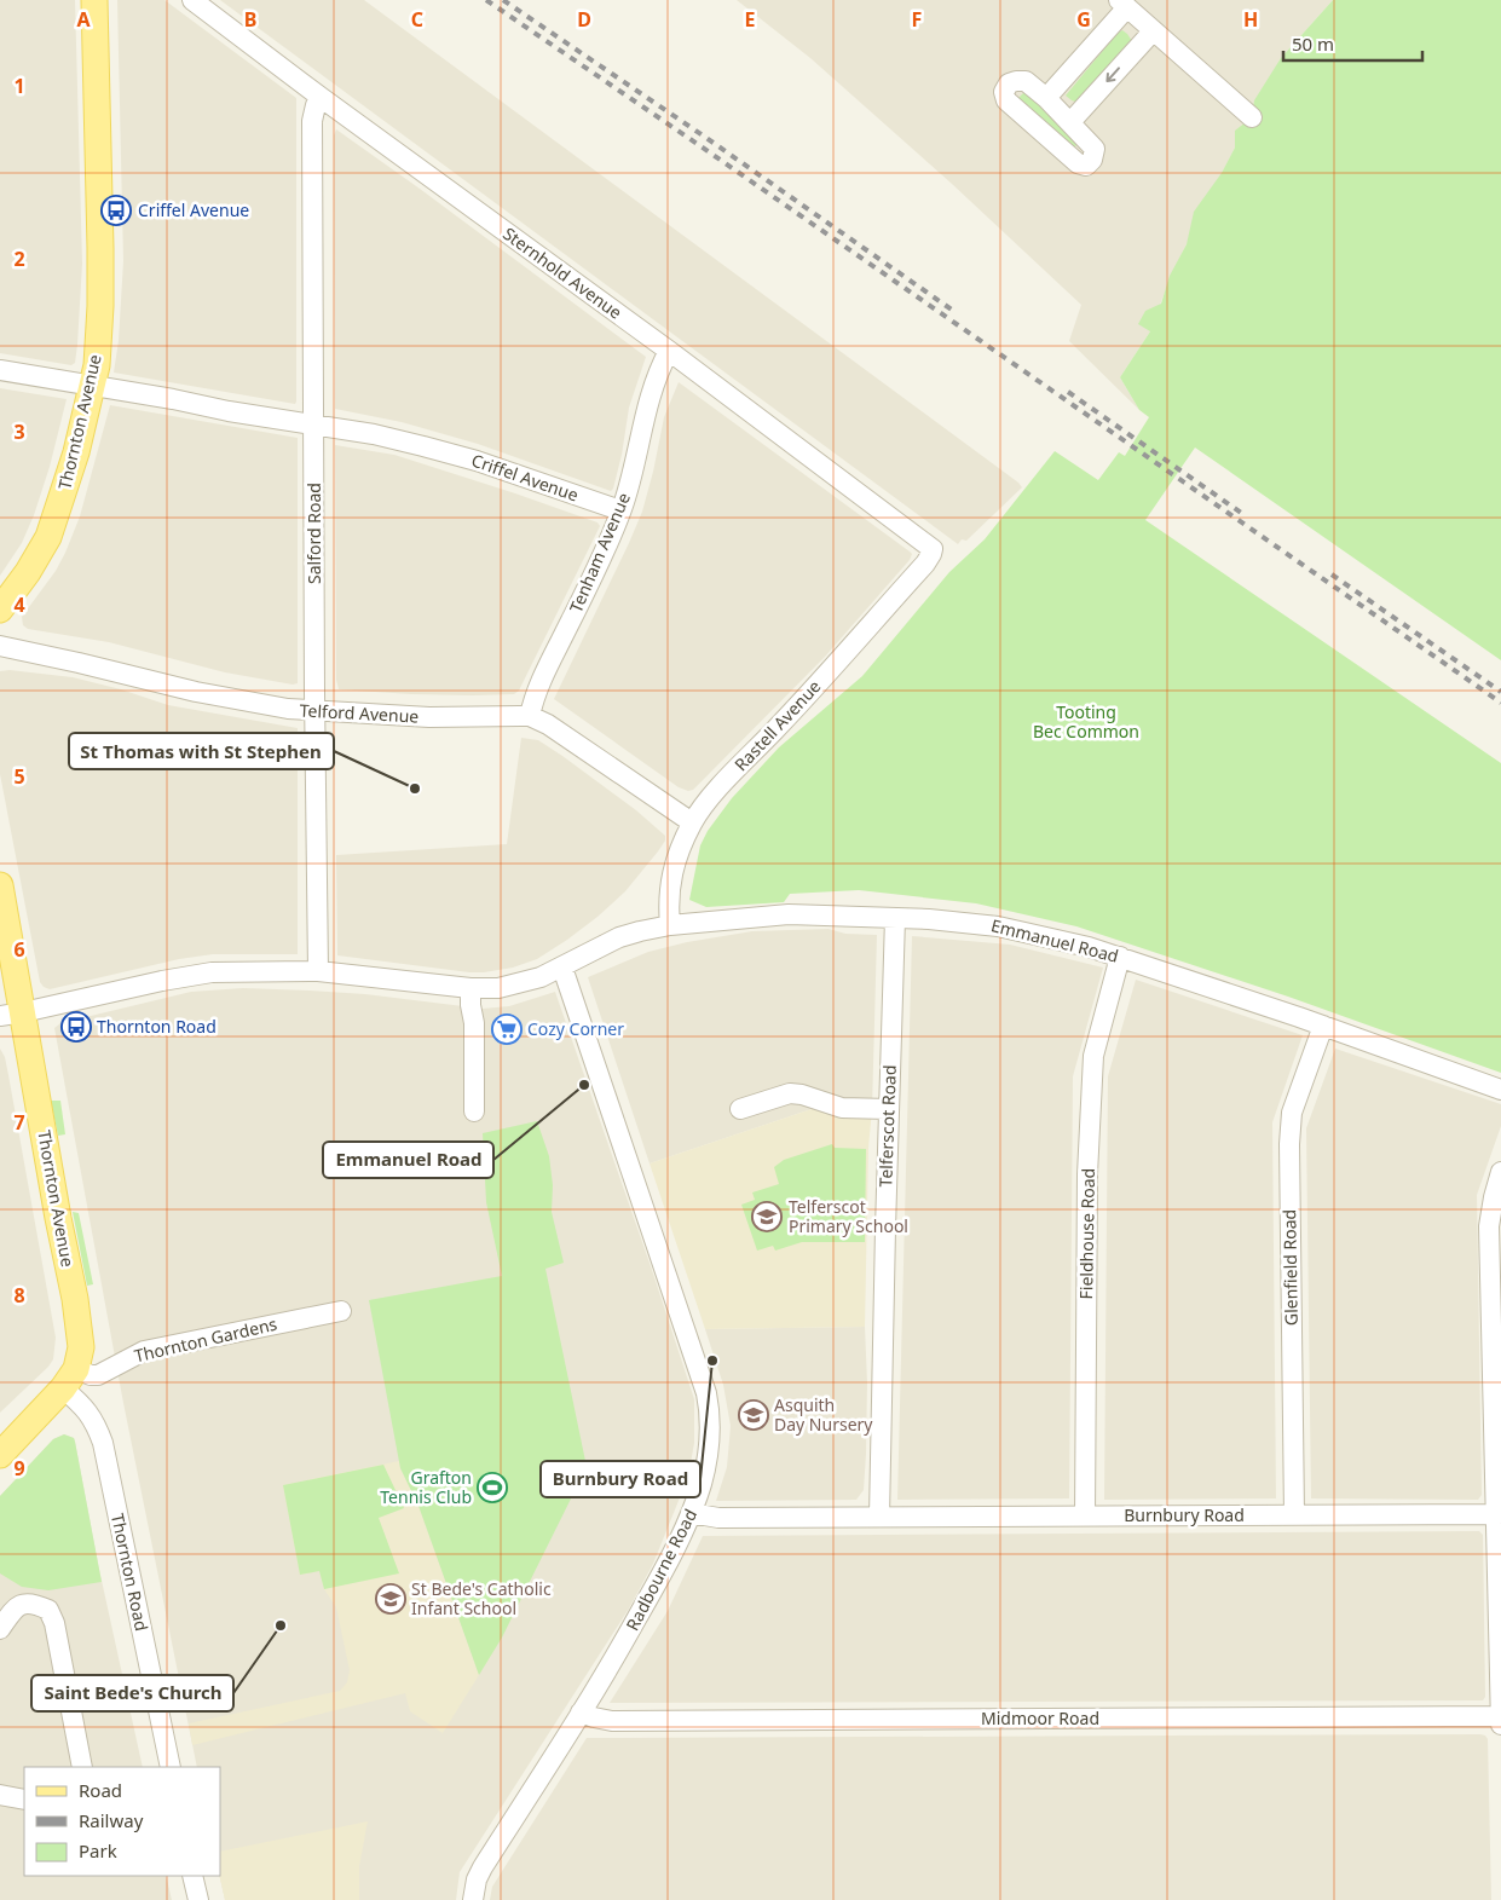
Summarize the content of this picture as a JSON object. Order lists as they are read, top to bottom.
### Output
{
  "streets": {
    "main road": ["Thornton Avenue"],
    "street": [
      "Sternhold Avenue",
      "Criffel Avenue",
      "Salford Road",
      "Tenham Avenue",
      "Telford Avenue",
      "Rastell Avenue",
      "Emmanuel Road",
      "Telferscot Road",
      "Fieldhouse Road",
      "Glenfield Road",
      "Thornton Gardens",
      "Burnbury Road",
      "Radbourne Road",
      "Thornton Road",
      "Midmoor Road"
    ]
  },
  "crossings": [
    ["Sternhold Avenue", "Salford Road"],
    ["Sternhold Avenue", "Tenham Avenue"],
    ["Sternhold Avenue", "Rastell Avenue"],
    ["Thornton Avenue", "Criffel Avenue"],
    ["Thornton Avenue", "Emmanuel Road"],
    ["Thornton Avenue", "Thornton Gardens"],
    ["Thornton Avenue", "Thornton Road"],
    ["Criffel Avenue", "Salford Road"],
    ["Criffel Avenue", "Tenham Avenue"],
    ["Salford Road", "Telford Avenue"],
    ["Salford Road", "Emmanuel Road"],
    ["Tenham Avenue", "Telford Avenue"],
    ["Telford Avenue", "Rastell Avenue"],
    ["Rastell Avenue", "Emmanuel Road"],
    ["Emmanuel Road", "Telferscot Road"],
    ["Emmanuel Road", "Fieldhouse Road"],
    ["Emmanuel Road", "Glenfield Road"],
    ["Emmanuel Road", "Radbourne Road"],
    ["Telferscot Road", "Burnbury Road"],
    ["Fieldhouse Road", "Burnbury Road"],
    ["Glenfield Road", "Burnbury Road"],
    ["Thornton Gardens", "Thornton Road"],
    ["Burnbury Road", "Radbourne Road"],
    ["Radbourne Road", "Midmoor Road"]
  ],
  "parks": ["Tooting Bec Common"],
  "places": {
    "bus stop": ["Criffel Avenue", "Thornton Road"],
    "other": [
      "St Thomas with St Stephen",
      "Emmanuel Road",
      "Burnbury Road",
      "Saint Bede's Church"
    ],
    "supermarket": ["Cozy Corner"],
    "school or university": ["Telferscot Primary School", "Asquith Day Nursery", "St Bede's Catholic Infant School"],
    "sports": ["Grafton Tennis Club"]
  },
  "legend": ["Road", "Railway", "Park"],
  "scale_bar": "50 m",
  "grid": {
    "columns": [
      "A",
      "B",
      "C",
      "D",
      "E",
      "F",
      "G",
      "H"
    ],
    "rows": [
      "1",
      "2",
      "3",
      "4",
      "5",
      "6",
      "7",
      "8",
      "9"
    ]
  }
}
